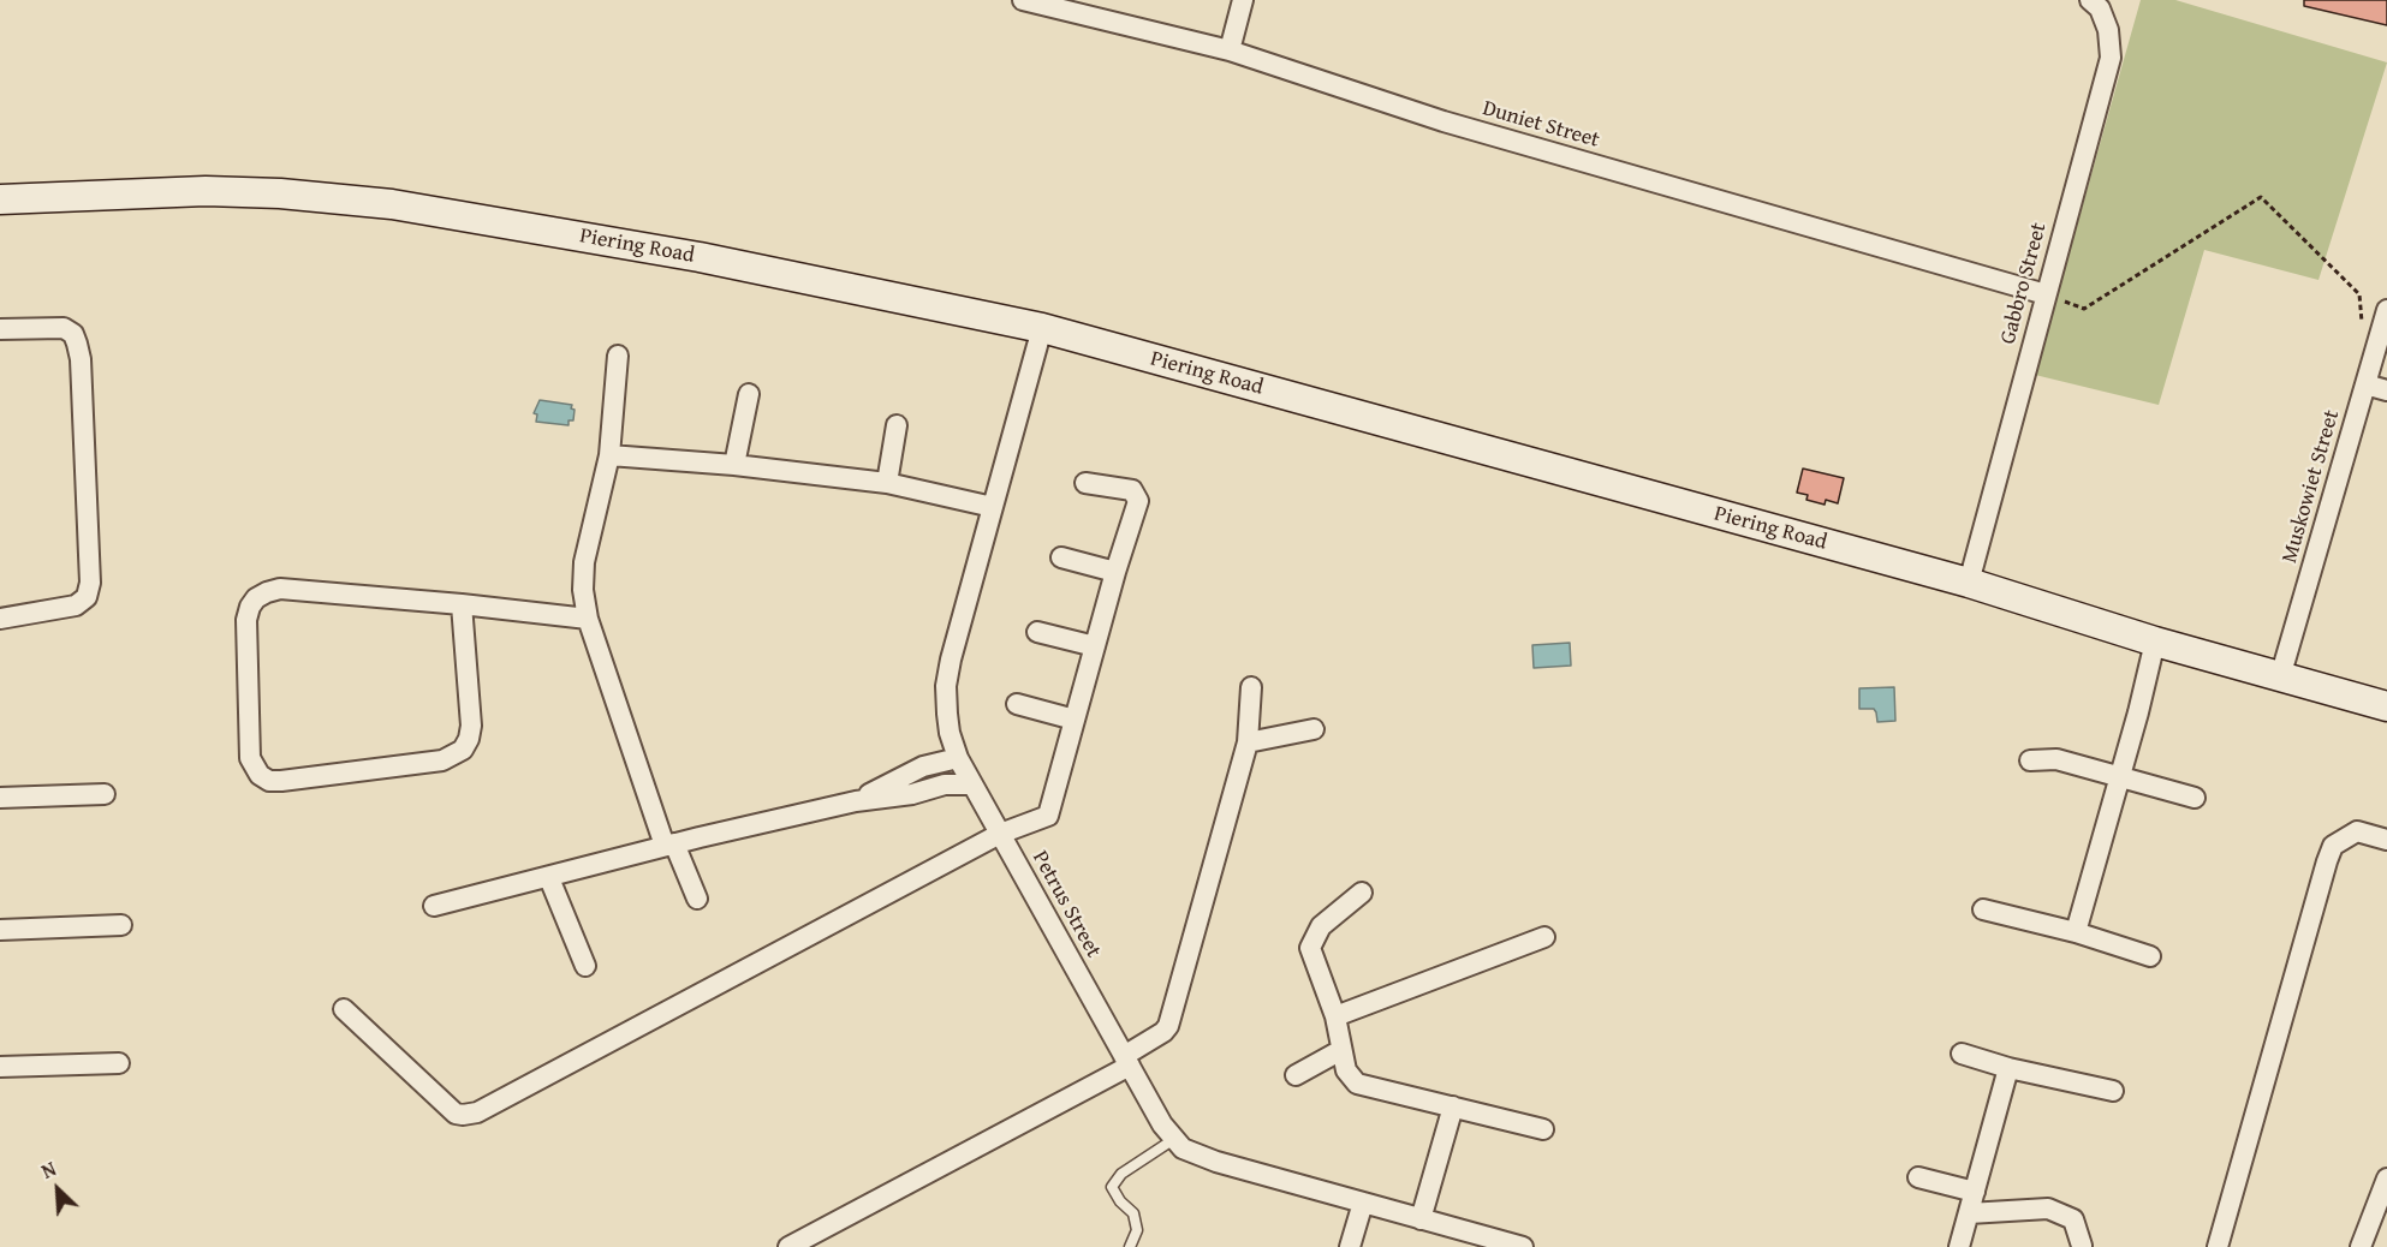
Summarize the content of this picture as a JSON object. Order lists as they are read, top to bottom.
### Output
{
  "streets": {
    "street": [
      "Duniet Street",
      "Piering Road",
      "Gabbro Street",
      "Muskowiet Street",
      "Petrus Street"
    ]
  },
  "crossings": [
    ["Duniet Street", "Gabbro Street"],
    ["Piering Road", "Gabbro Street"],
    ["Piering Road", "Muskowiet Street"],
    ["Piering Road", "Petrus Street"]
  ],
  "north": "top left"
}
